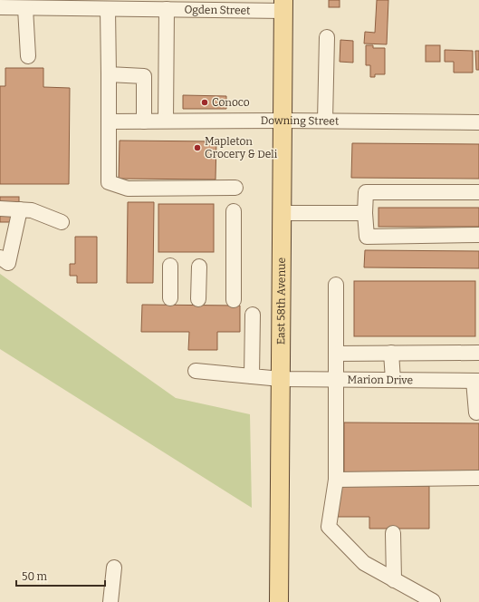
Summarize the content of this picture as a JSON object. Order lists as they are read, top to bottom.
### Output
{
  "streets": {
    "main road": ["East 58th Avenue"],
    "street": ["Ogden Street", "Downing Street", "Marion Drive"]
  },
  "crossings": [
    ["Ogden Street", "East 58th Avenue"],
    ["Downing Street", "East 58th Avenue"],
    ["East 58th Avenue", "Marion Drive"]
  ],
  "places": ["Conoco", "Mapleton Grocery & Deli"],
  "scale_bar": "50 m"
}
